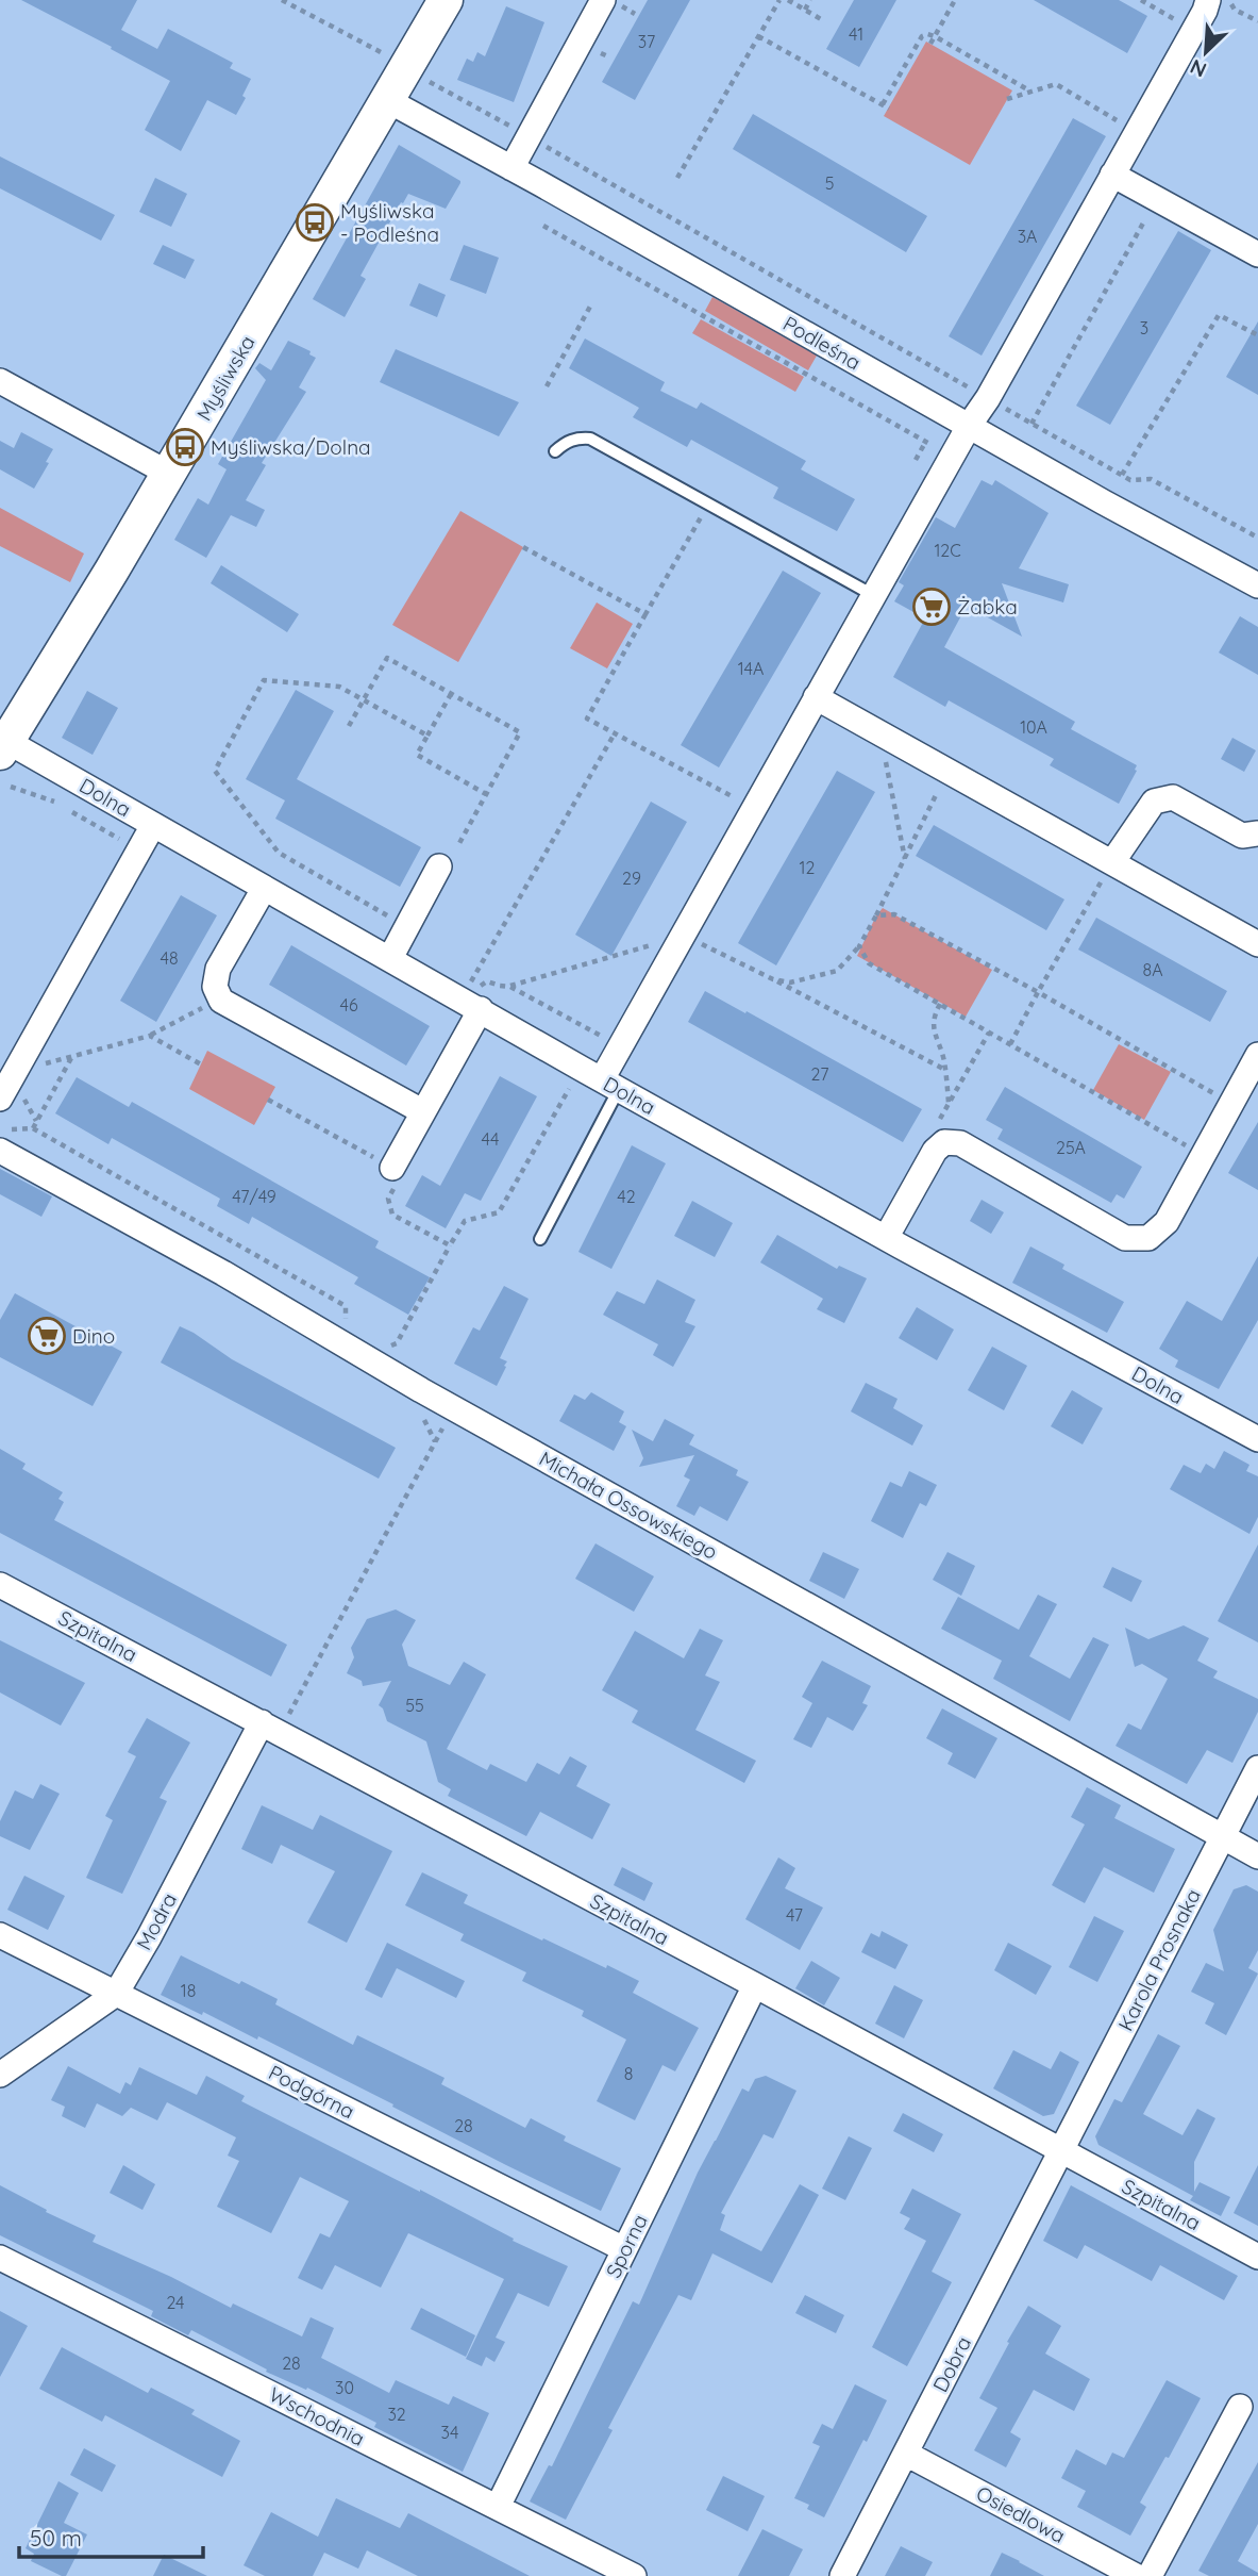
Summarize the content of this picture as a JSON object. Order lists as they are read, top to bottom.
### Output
{
  "streets": {
    "street": [
      "Podleśna",
      "Myśliwska",
      "Dolna",
      "Michała Ossowskiego",
      "Szpitalna",
      "Modra",
      "Karola Prosnaka",
      "Podgórna",
      "Sporna",
      "Dobra",
      "Wschodnia",
      "Osiedlowa"
    ]
  },
  "crossings": [
    ["Podleśna", "Myśliwska"],
    ["Myśliwska", "Dolna"],
    ["Michała Ossowskiego", "Karola Prosnaka"],
    ["Szpitalna", "Modra"],
    ["Szpitalna", "Karola Prosnaka"],
    ["Szpitalna", "Sporna"],
    ["Szpitalna", "Dobra"],
    ["Modra", "Podgórna"],
    ["Karola Prosnaka", "Dobra"],
    ["Podgórna", "Sporna"],
    ["Sporna", "Wschodnia"],
    ["Dobra", "Osiedlowa"]
  ],
  "places": {
    "bus stop": ["Myśliwska - Podleśna", "Myśliwska/Dolna"],
    "supermarket": ["Żabka", "Dino"]
  },
  "house_numbers": [
    "41",
    "37",
    "5",
    "3A",
    "3",
    "12C",
    "14A",
    "10A",
    "12",
    "29",
    "48",
    "8A",
    "46",
    "27",
    "44",
    "25A",
    "47/49",
    "42",
    "55",
    "47",
    "18",
    "8",
    "28",
    "24",
    "28",
    "30",
    "32",
    "34"
  ],
  "scale_bar": "50 m",
  "north": "bottom left"
}
